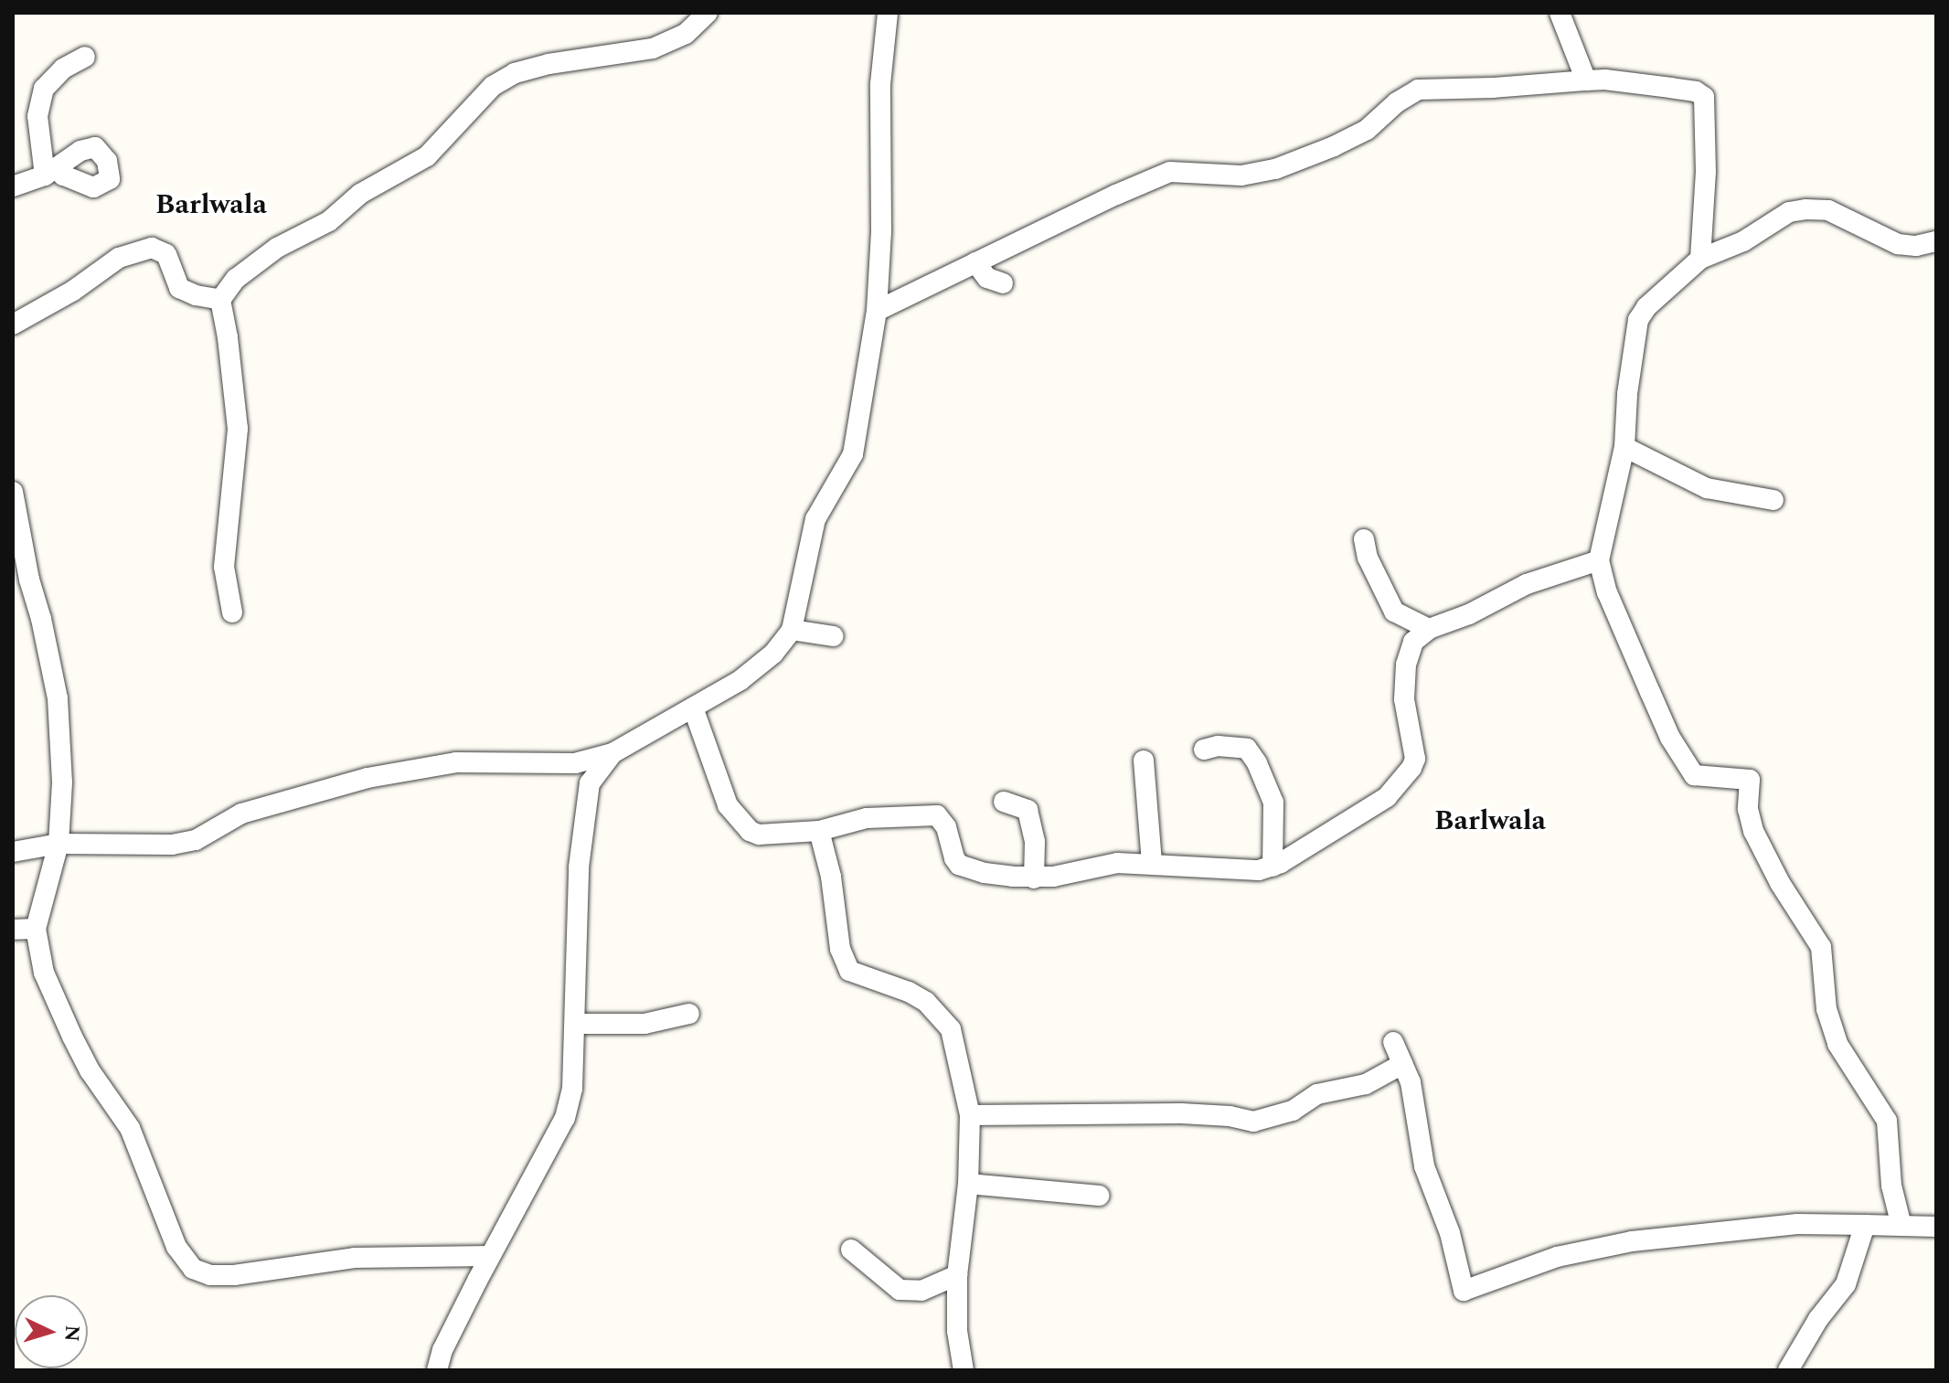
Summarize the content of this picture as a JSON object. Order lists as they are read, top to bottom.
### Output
{
  "districts": ["Barlwala", "Barlwala"],
  "north": "right"
}
